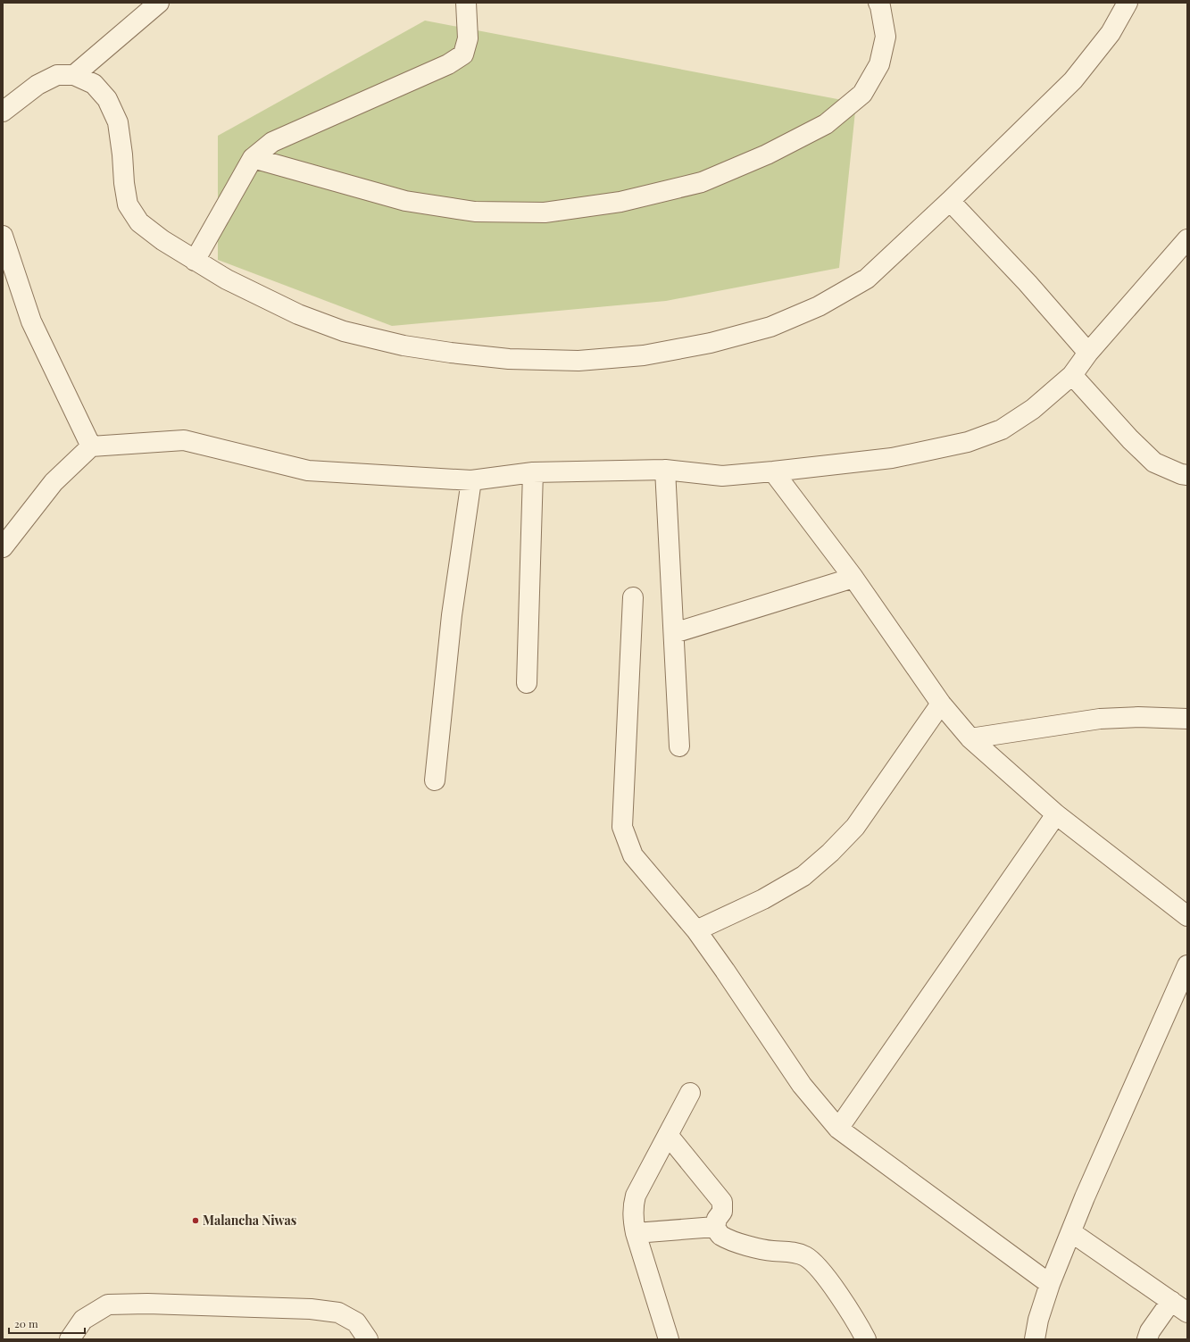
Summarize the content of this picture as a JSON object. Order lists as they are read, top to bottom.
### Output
{
  "places": ["Malancha Niwas"],
  "scale_bar": "20 m"
}
